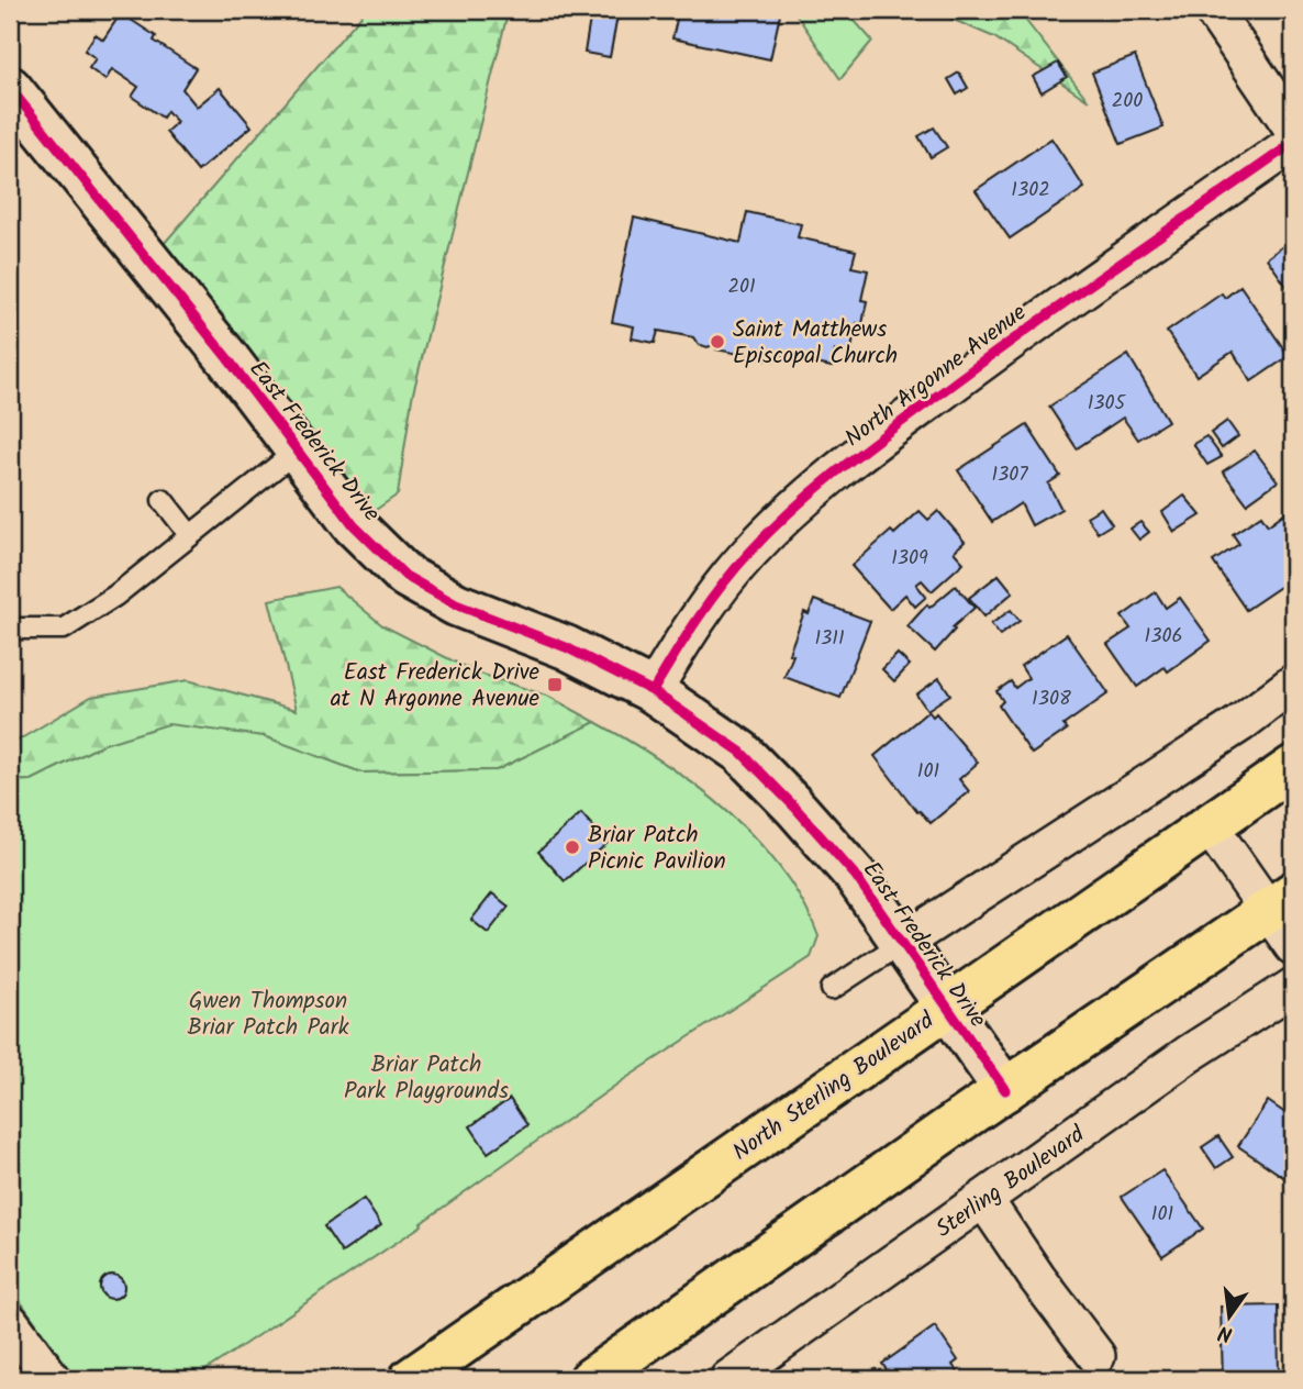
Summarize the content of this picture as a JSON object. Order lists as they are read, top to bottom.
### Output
{
  "streets": {
    "main road": ["North Sterling Boulevard"],
    "street": ["North Argonne Avenue", "East Frederick Drive", "Sterling Boulevard"]
  },
  "crossings": [
    ["North Argonne Avenue", "East Frederick Drive"],
    ["East Frederick Drive", "North Sterling Boulevard"]
  ],
  "parks": ["Gwen Thompson Briar Patch Park", "Briar Patch Park Playgrounds"],
  "places": {
    "other": ["Saint Matthews Episcopal Church", "Briar Patch Picnic Pavilion"],
    "transit": ["East Frederick Drive at N Argonne Avenue"]
  },
  "house_numbers": [
    "200",
    "1302",
    "201",
    "1305",
    "1307",
    "1309",
    "1306",
    "1311",
    "1308",
    "101",
    "101"
  ],
  "north": "bottom"
}
